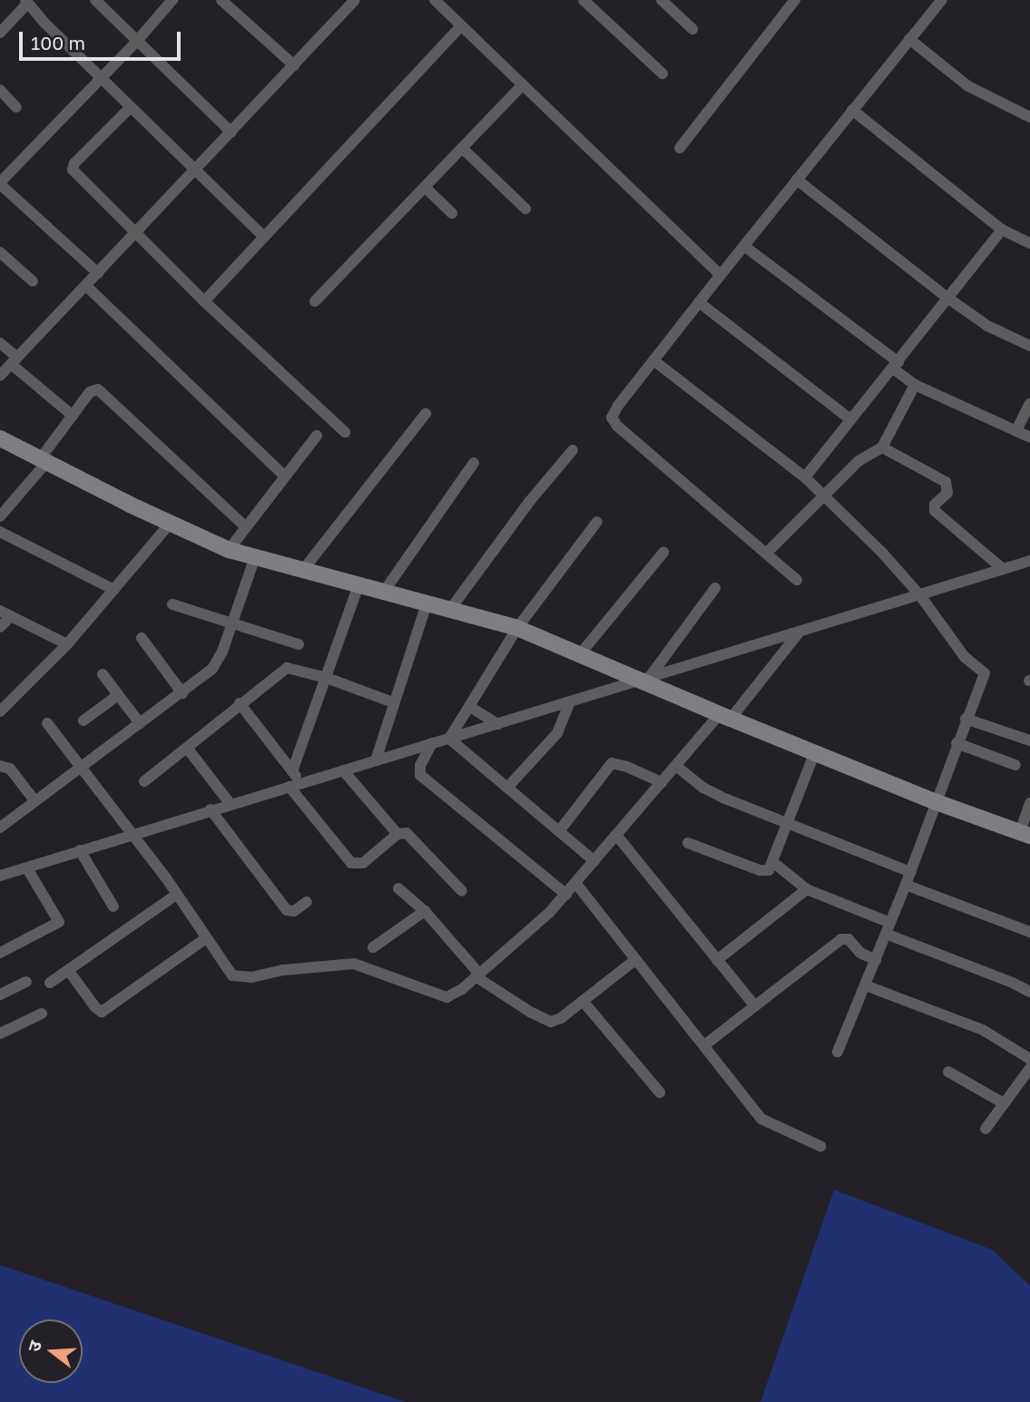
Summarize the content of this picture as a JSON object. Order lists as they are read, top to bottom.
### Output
{
  "scale_bar": "100 m",
  "north": "left"
}
